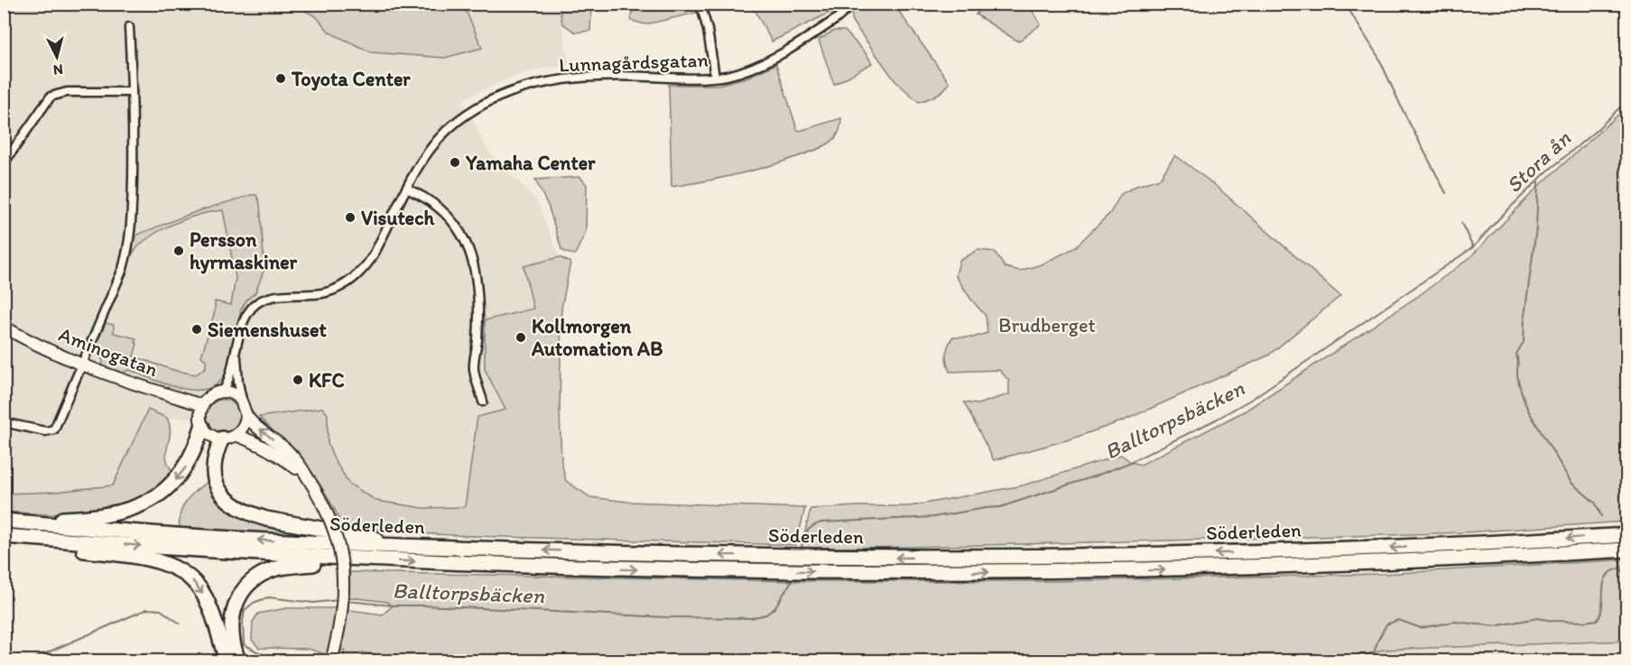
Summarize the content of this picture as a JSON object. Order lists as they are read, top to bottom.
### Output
{
  "streets": {
    "highway": ["Söderleden"],
    "main road": ["Aminogatan"],
    "street": ["Lunnagårdsgatan"]
  },
  "crossings": [
    ["Lunnagårdsgatan", "Aminogatan"]
  ],
  "water": ["Stora ån", "Balltorpsbäcken"],
  "parks": ["Brudberget"],
  "places": [
    "Toyota Center",
    "Yamaha Center",
    "Visutech",
    "Persson hyrmaskiner",
    "Siemenshuset",
    "Kollmorgen Automation AB",
    "KFC"
  ],
  "north": "bottom"
}
